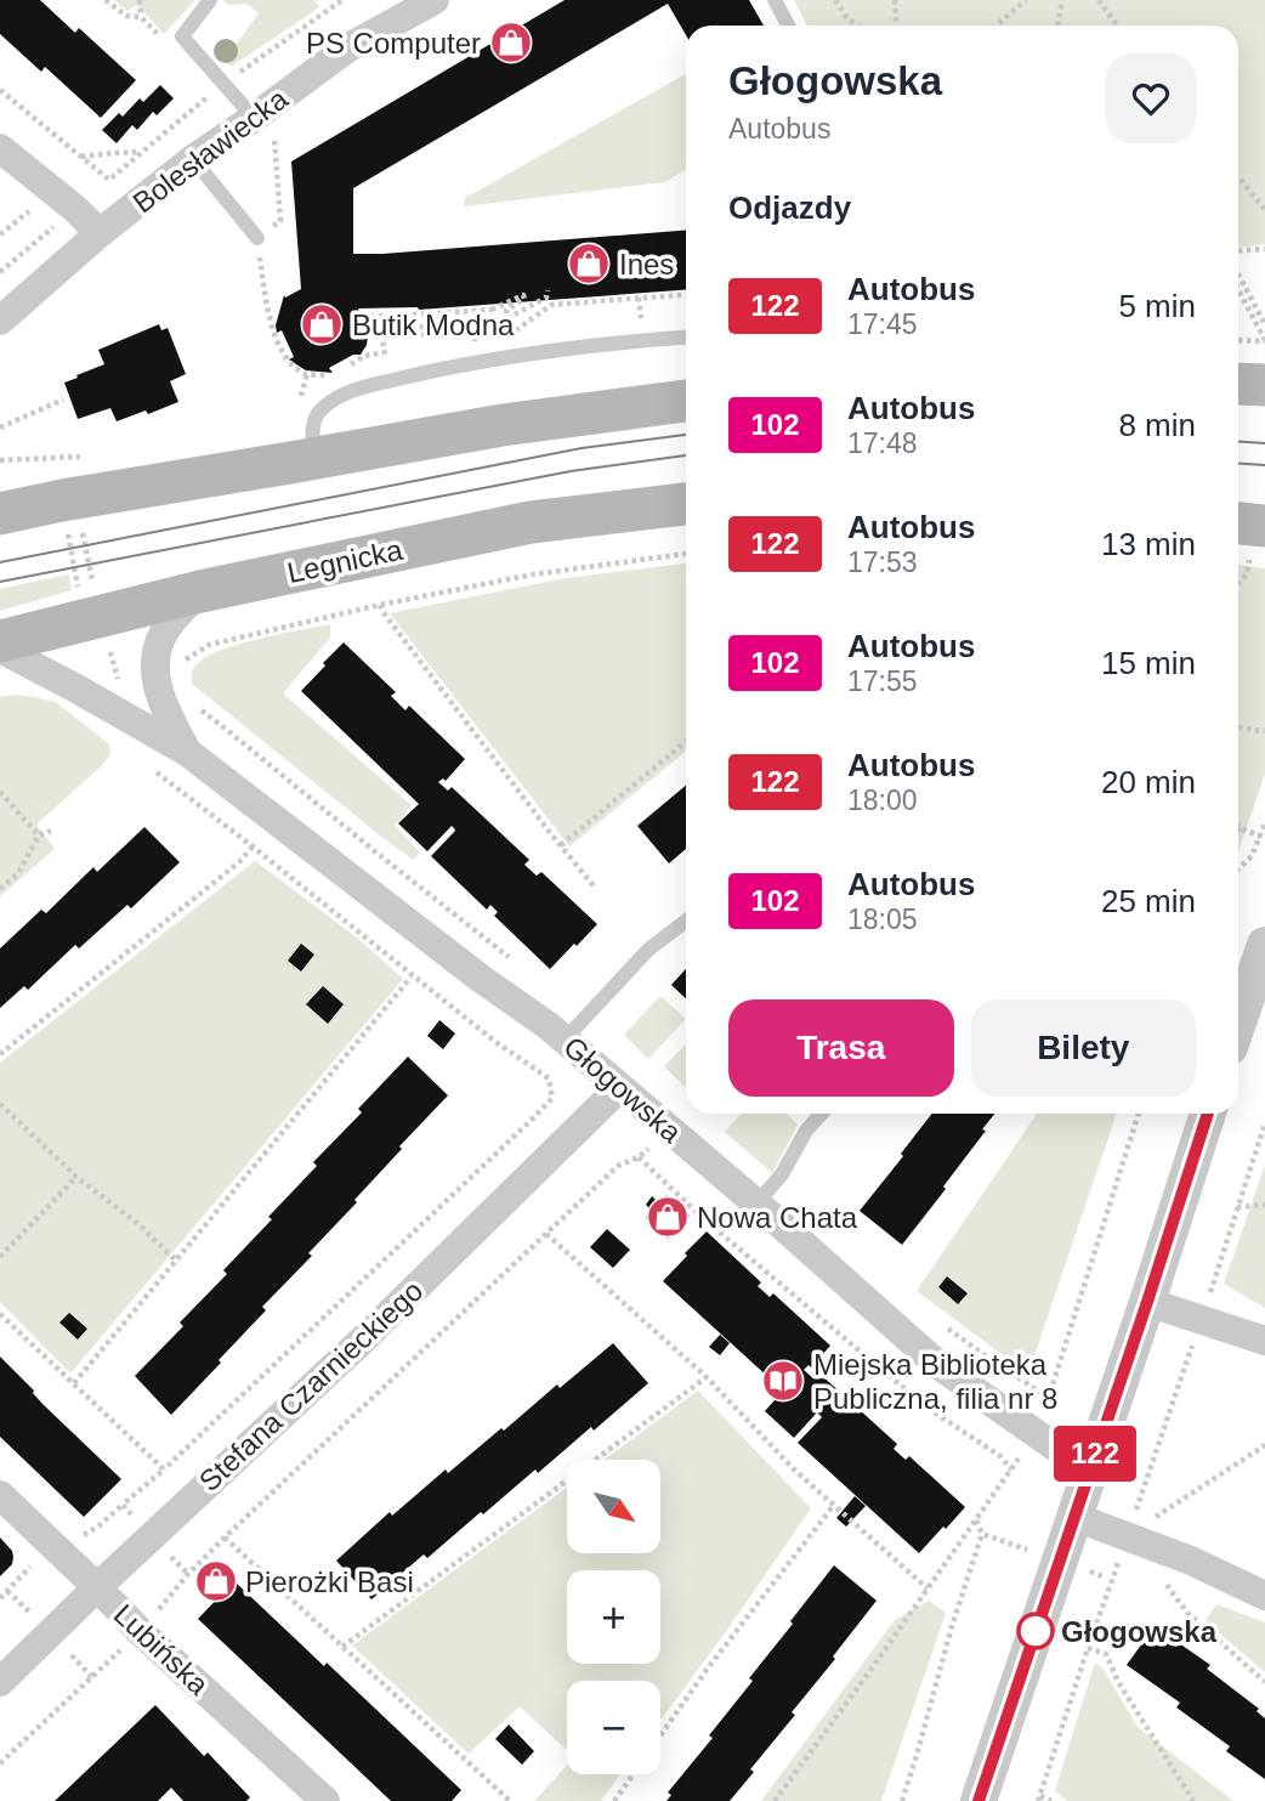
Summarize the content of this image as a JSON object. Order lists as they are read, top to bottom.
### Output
{
  "streets": {
    "main road": ["Legnicka"],
    "street": [
      "Bolesławiecka",
      "Głogowska",
      "Stefana Czarnieckiego",
      "Lubińska"
    ]
  },
  "crossings": [
    ["Legnicka", "Głogowska"],
    ["Głogowska", "Stefana Czarnieckiego"],
    ["Stefana Czarnieckiego", "Lubińska"]
  ],
  "places": {
    "shop": [
      "PS Computer",
      "Ines",
      "Butik Modna",
      "Nowa Chata",
      "Pierożki Basi"
    ],
    "library": ["Miejska Biblioteka Publiczna, filia nr 8"],
    "other": ["Głogowska"]
  },
  "lines": ["bus line 122"],
  "north": "bottom right",
  "page": {
    "on_map": "122",
    "heading": [
      ["Głogowska", "Autobus"],
      "Odjazdy"
    ],
    "list": [
      {
        "mark": "122",
        "name": "Autobus",
        "note": "17:45",
        "value": "5 min"
      },
      {
        "mark": "102",
        "name": "Autobus",
        "note": "17:48",
        "value": "8 min"
      },
      {
        "mark": "122",
        "name": "Autobus",
        "note": "17:53",
        "value": "13 min"
      },
      {
        "mark": "102",
        "name": "Autobus",
        "note": "17:55",
        "value": "15 min"
      },
      {
        "mark": "122",
        "name": "Autobus",
        "note": "18:00",
        "value": "20 min"
      },
      {
        "mark": "102",
        "name": "Autobus",
        "note": "18:05",
        "value": "25 min"
      }
    ],
    "buttons": ["Trasa", "Bilety"],
    "map_buttons": ["+", "−"]
  }
}
